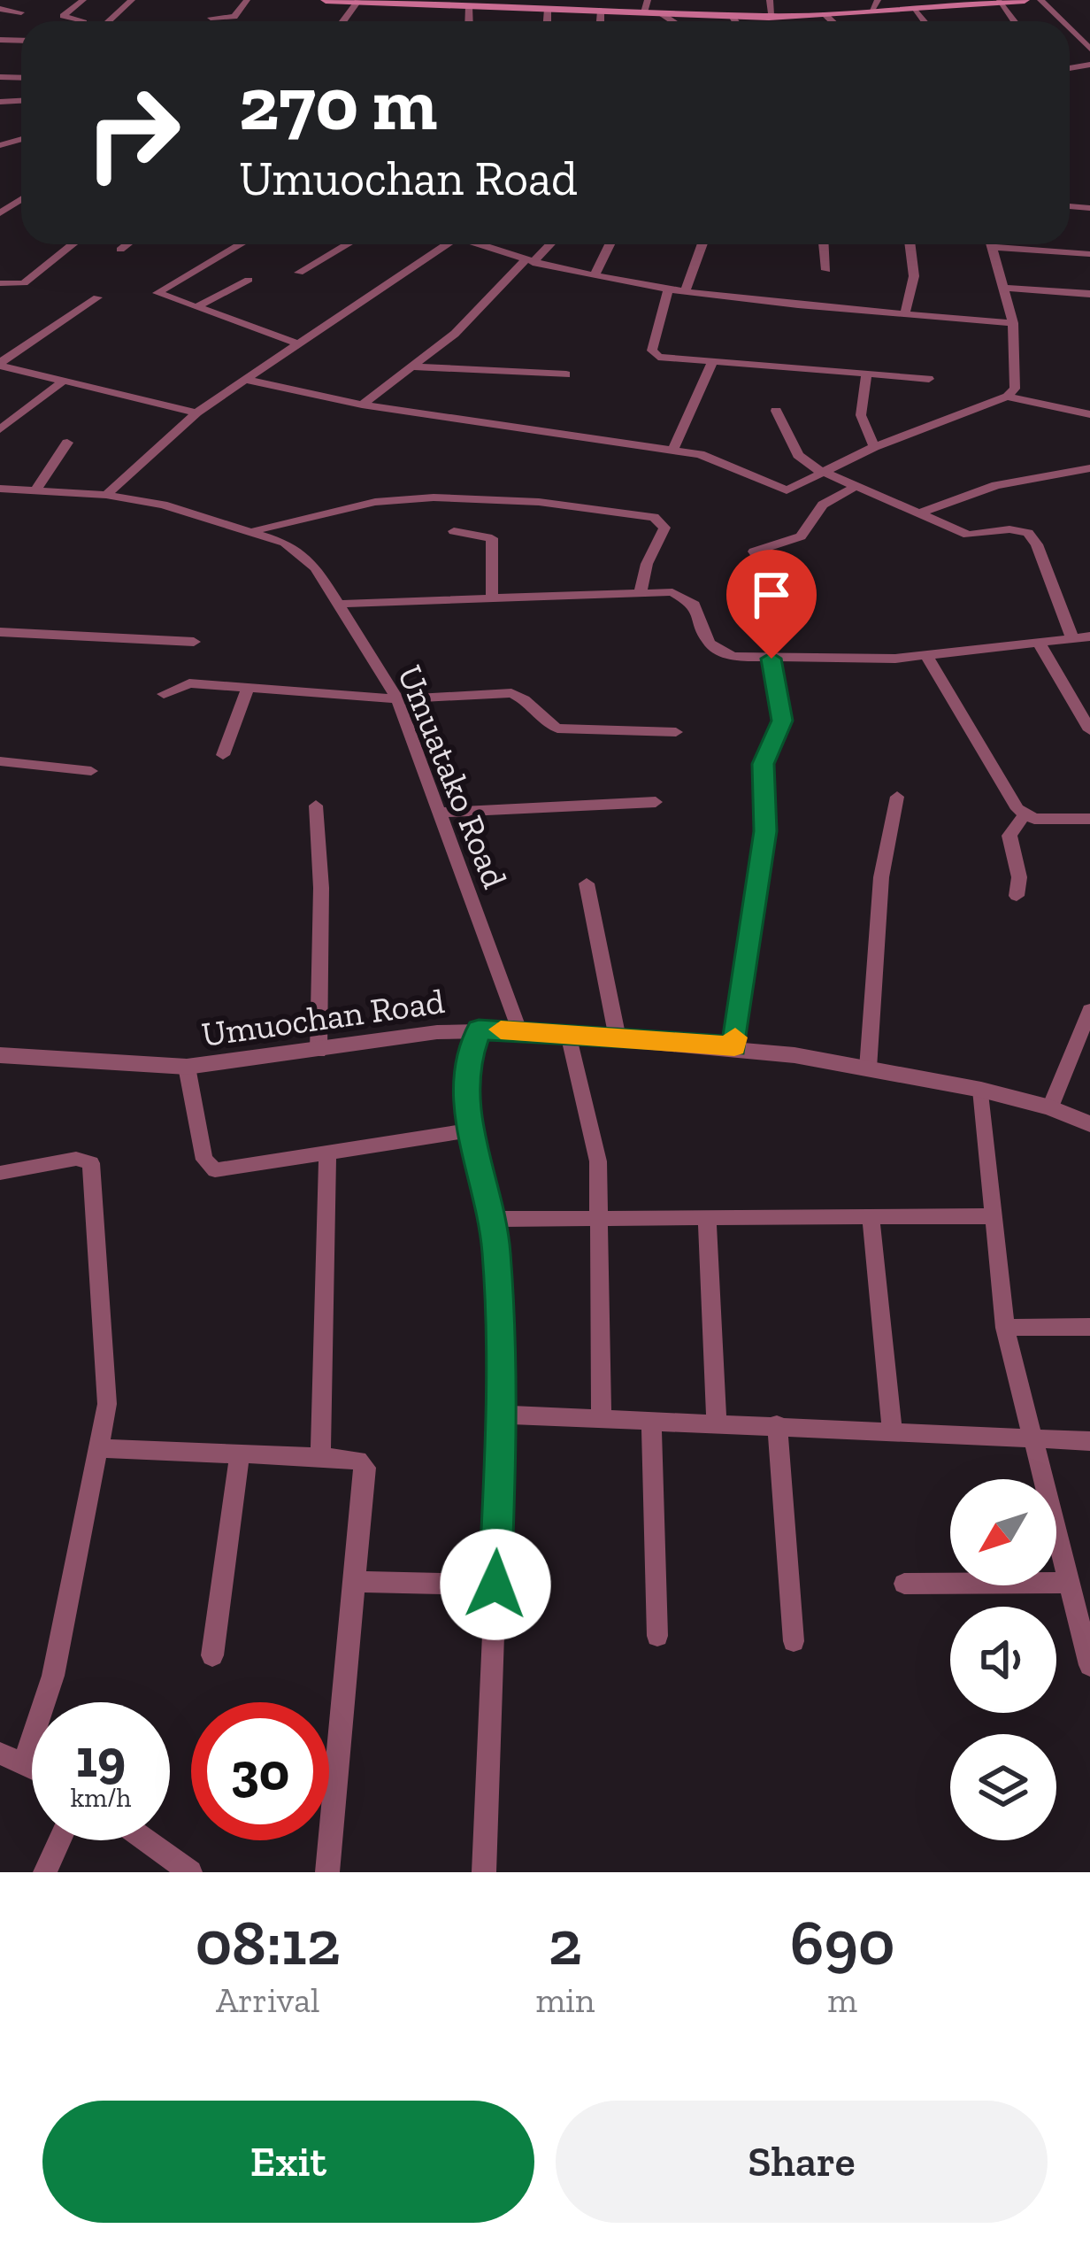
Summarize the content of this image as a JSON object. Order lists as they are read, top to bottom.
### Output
{
  "streets": {
    "street": ["Umuatako Road", "Umuochan Road"]
  },
  "crossings": [
    ["Umuatako Road", "Umuochan Road"]
  ],
  "north": "bottom left",
  "page": {
    "turn": ["270 m", "Umuochan Road"],
    "speed": "19 km/h",
    "limit": "30",
    "eta": [
      "08:12",
      "Arrival",
      "2",
      "min",
      "690",
      "m"
    ],
    "buttons": ["Exit", "Share"]
  }
}
